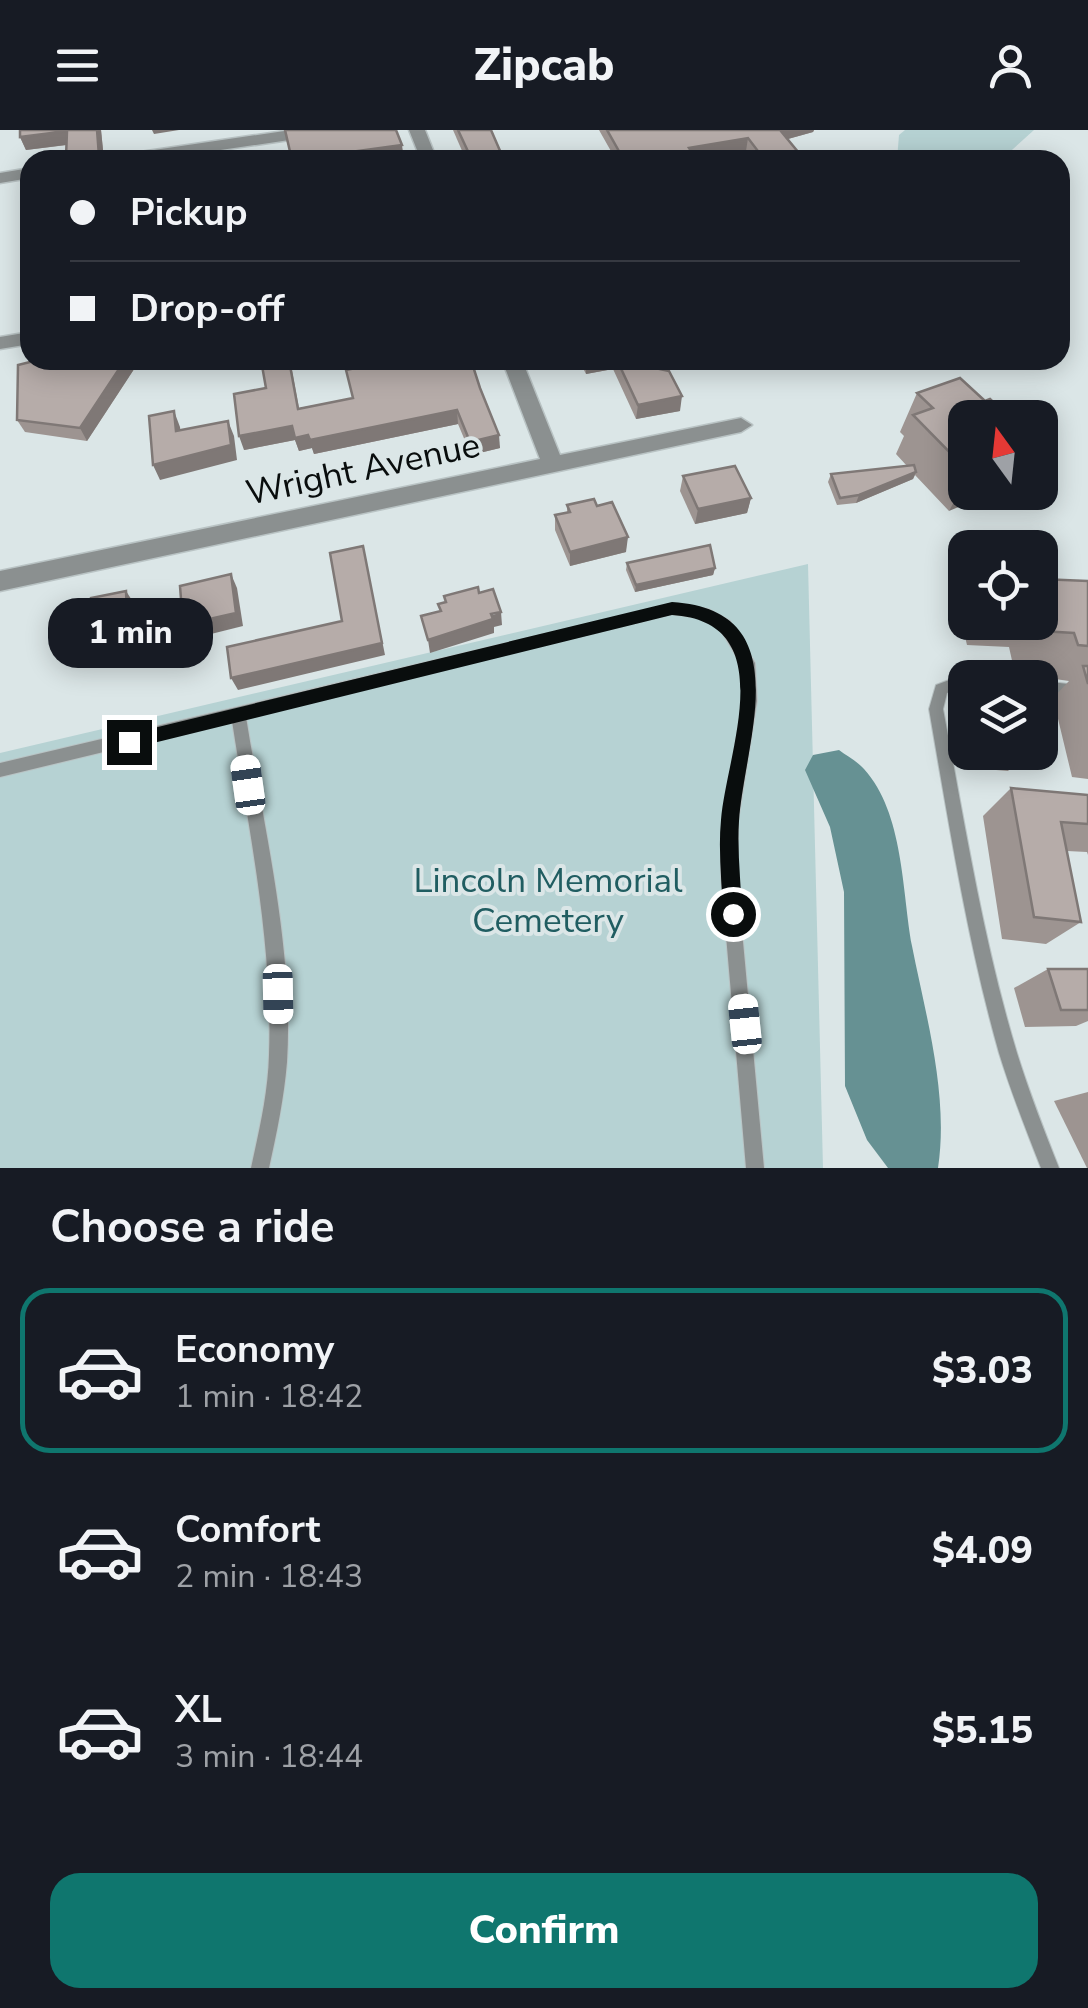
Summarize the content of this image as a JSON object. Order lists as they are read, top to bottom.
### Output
{
  "streets": {
    "street": ["Wright Avenue"]
  },
  "parks": ["Lincoln Memorial Cemetery"],
  "north": "top",
  "page": {
    "header": "Zipcab",
    "banner": ["Pickup", "Drop-off"],
    "bubble": "1 min",
    "heading": "Choose a ride",
    "list": [
      {
        "name": "Economy",
        "note": "1 min · 18:42",
        "value": "$3.03"
      },
      {
        "name": "Comfort",
        "note": "2 min · 18:43",
        "value": "$4.09"
      },
      {
        "name": "XL",
        "note": "3 min · 18:44",
        "value": "$5.15"
      }
    ],
    "buttons": "Confirm"
  }
}
